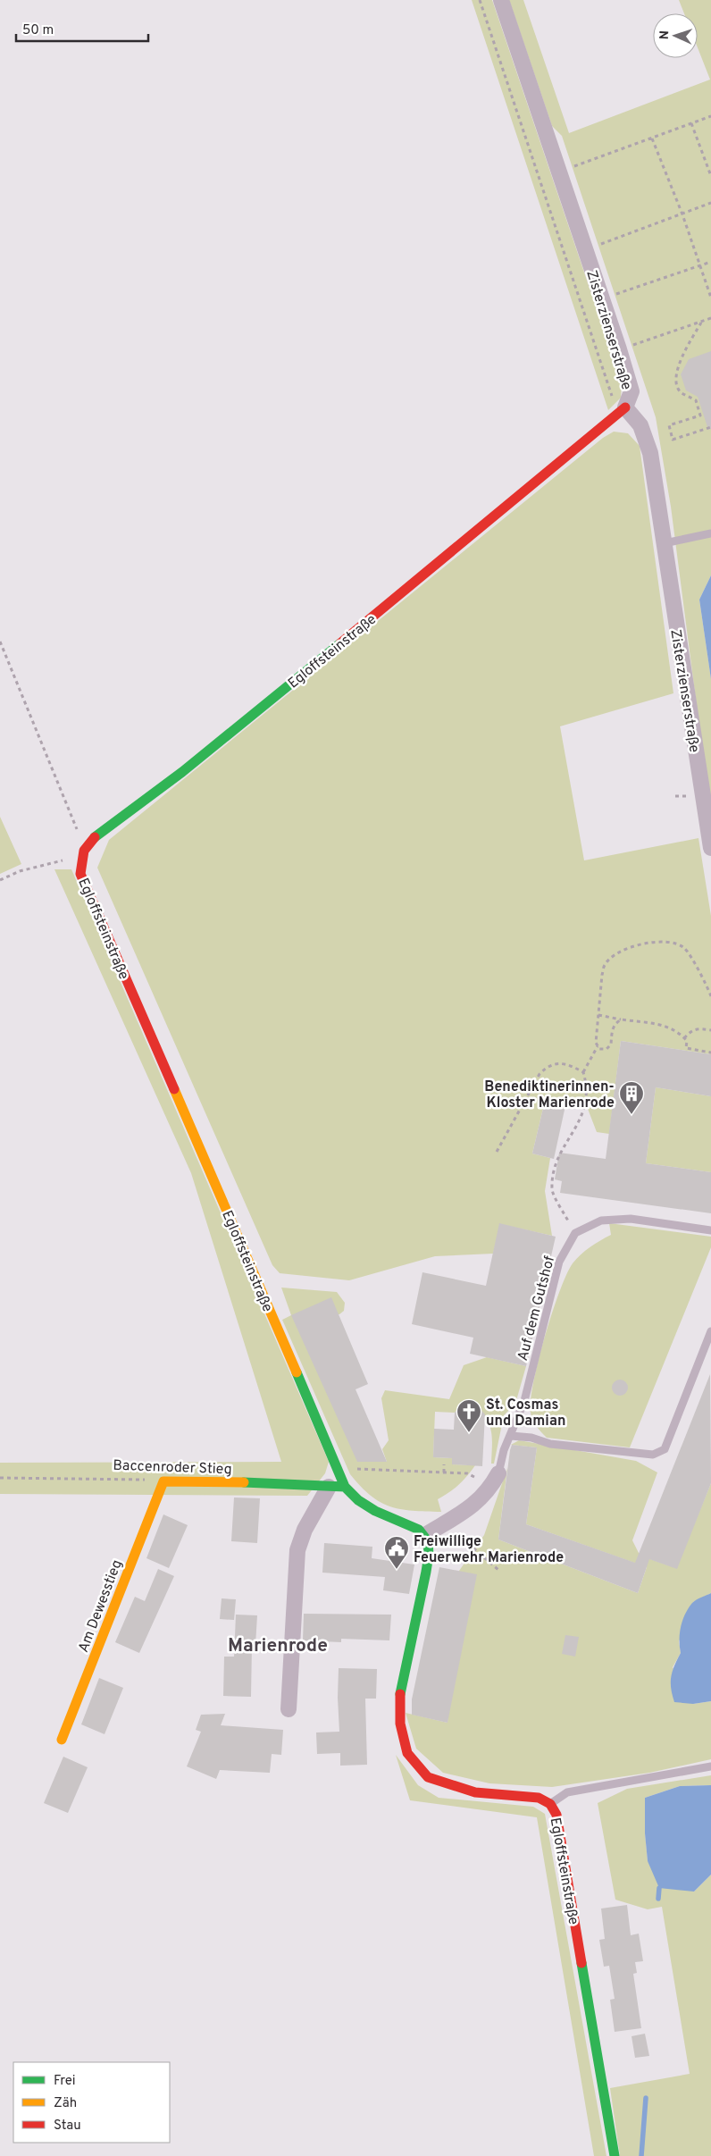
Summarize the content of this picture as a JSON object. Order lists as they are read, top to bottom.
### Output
{
  "streets": {
    "street": [
      "Zisterzienserstraße",
      "Egloffsteinstraße",
      "Baccenroder Stieg",
      "Am Dewesstieg"
    ],
    "lane": ["Auf dem Gutshof"]
  },
  "crossings": [
    ["Zisterzienserstraße", "Egloffsteinstraße"],
    ["Egloffsteinstraße", "Baccenroder Stieg"],
    ["Baccenroder Stieg", "Am Dewesstieg"]
  ],
  "districts": ["Marienrode"],
  "places": {
    "building": ["Benediktinerinnen- Kloster Marienrode"],
    "church": ["St. Cosmas und Damian"],
    "public building": ["Freiwillige Feuerwehr Marienrode"]
  },
  "legend": ["Frei", "Zäh", "Stau"],
  "scale_bar": "50 m",
  "north": "left"
}
